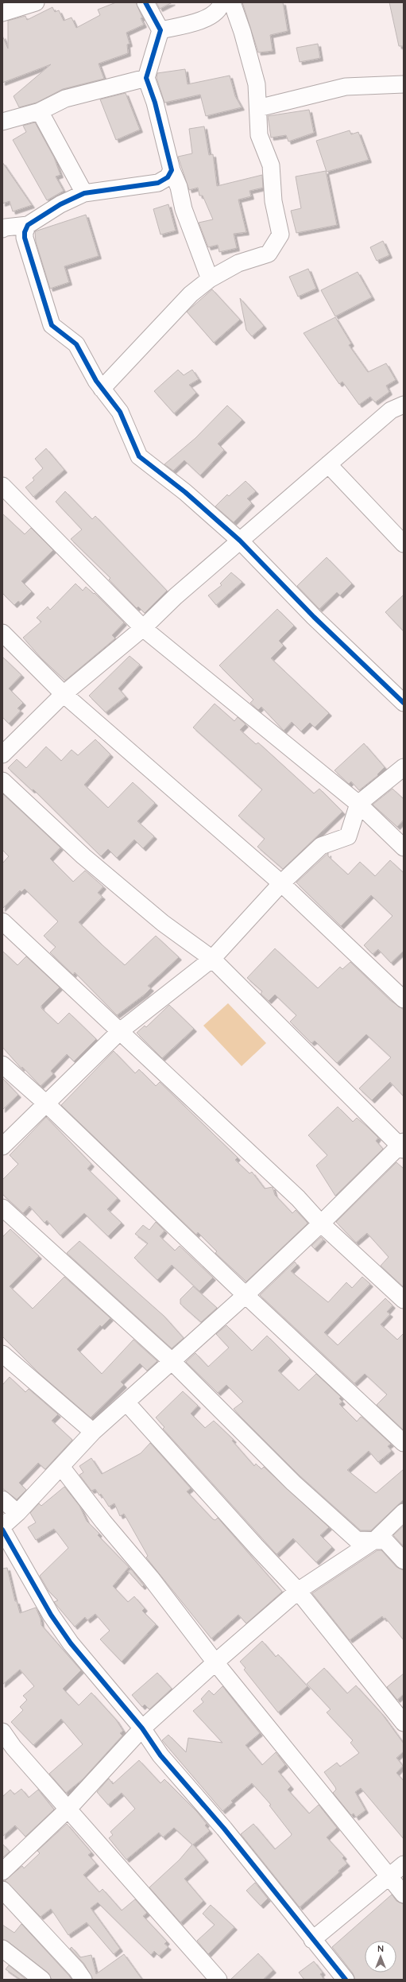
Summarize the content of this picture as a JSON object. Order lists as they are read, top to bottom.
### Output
{
  "north": "top"
}
